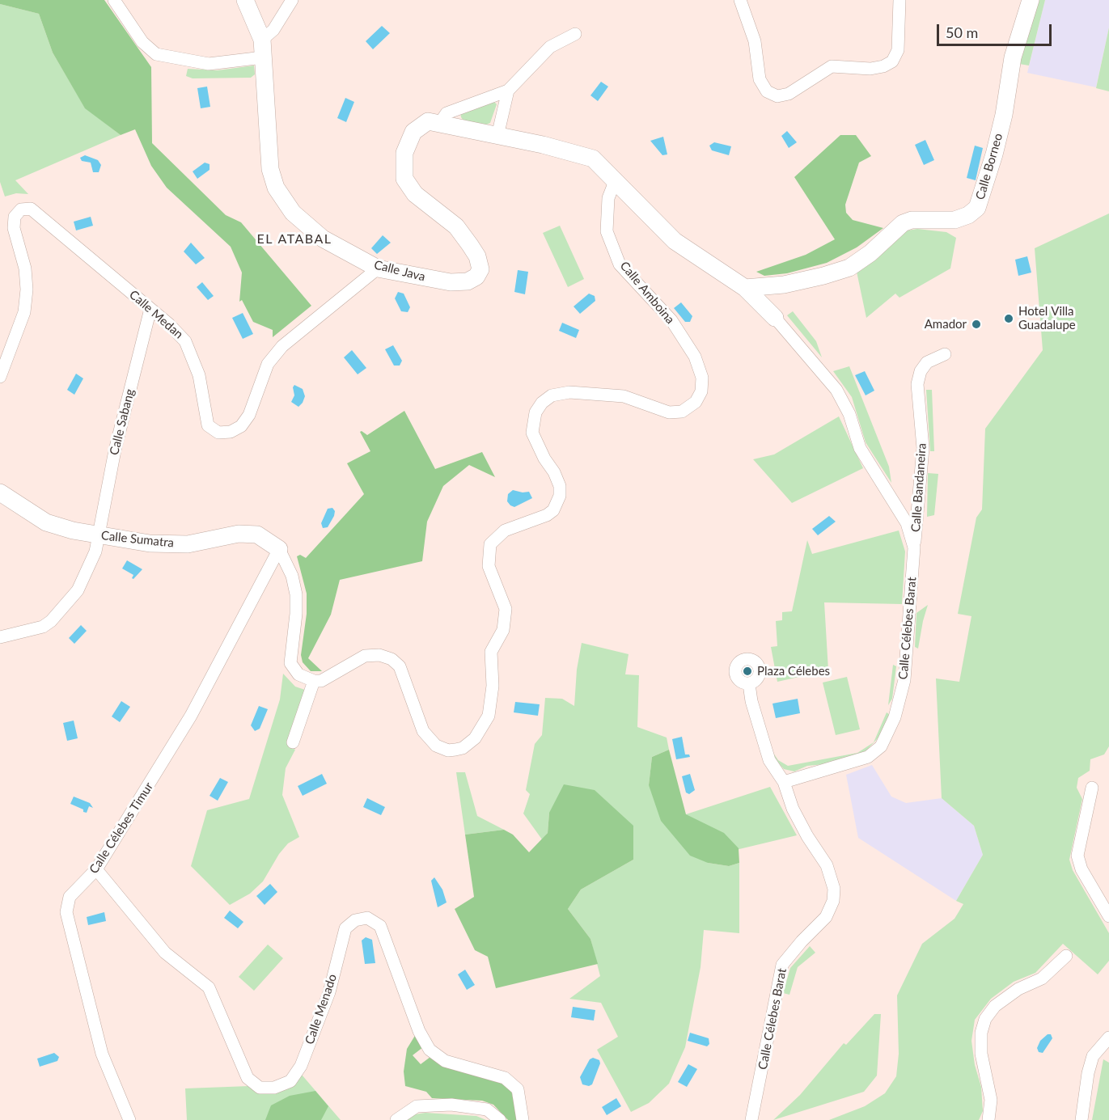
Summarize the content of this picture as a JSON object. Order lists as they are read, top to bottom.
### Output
{
  "streets": {
    "street": [
      "Calle Borneo",
      "Calle Java",
      "Calle Amboina",
      "Calle Medan",
      "Calle Sabang",
      "Calle Bandaneira",
      "Calle Sumatra",
      "Calle Célebes Barat",
      "Calle Célebes Timur",
      "Calle Menado"
    ]
  },
  "crossings": [
    ["Calle Borneo", "Calle Java"],
    ["Calle Borneo", "Calle Célebes Barat"],
    ["Calle Java", "Calle Amboina"],
    ["Calle Java", "Calle Medan"],
    ["Calle Java", "Calle Célebes Barat"],
    ["Calle Medan", "Calle Sabang"],
    ["Calle Sabang", "Calle Sumatra"],
    ["Calle Bandaneira", "Calle Célebes Barat"],
    ["Calle Sumatra", "Calle Célebes Timur"],
    ["Calle Célebes Timur", "Calle Menado"]
  ],
  "districts": ["EL ATABAL"],
  "places": ["Hotel Villa Guadalupe", "Amador", "Plaza Célebes"],
  "scale_bar": "50 m"
}
